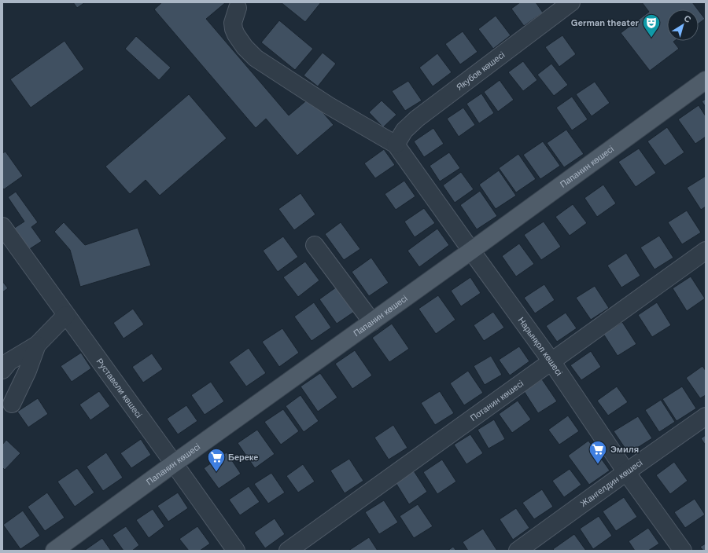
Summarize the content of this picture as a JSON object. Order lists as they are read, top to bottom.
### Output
{
  "streets": {
    "main road": ["Папанин көшесі"],
    "street": [
      "Якубов көшесі",
      "Нарынқол көшесі",
      "Руставели көшесі",
      "Потанин көшесі",
      "Жангелдин көшесі"
    ]
  },
  "crossings": [
    ["Якубов көшесі", "Нарынқол көшесі"],
    ["Папанин көшесі", "Нарынқол көшесі"],
    ["Папанин көшесі", "Руставели көшесі"],
    ["Нарынқол көшесі", "Потанин көшесі"],
    ["Нарынқол көшесі", "Жангелдин көшесі"]
  ],
  "places": {
    "theatre": ["German theater"],
    "supermarket": ["Эмиля", "Береке"]
  },
  "north": "top right"
}
